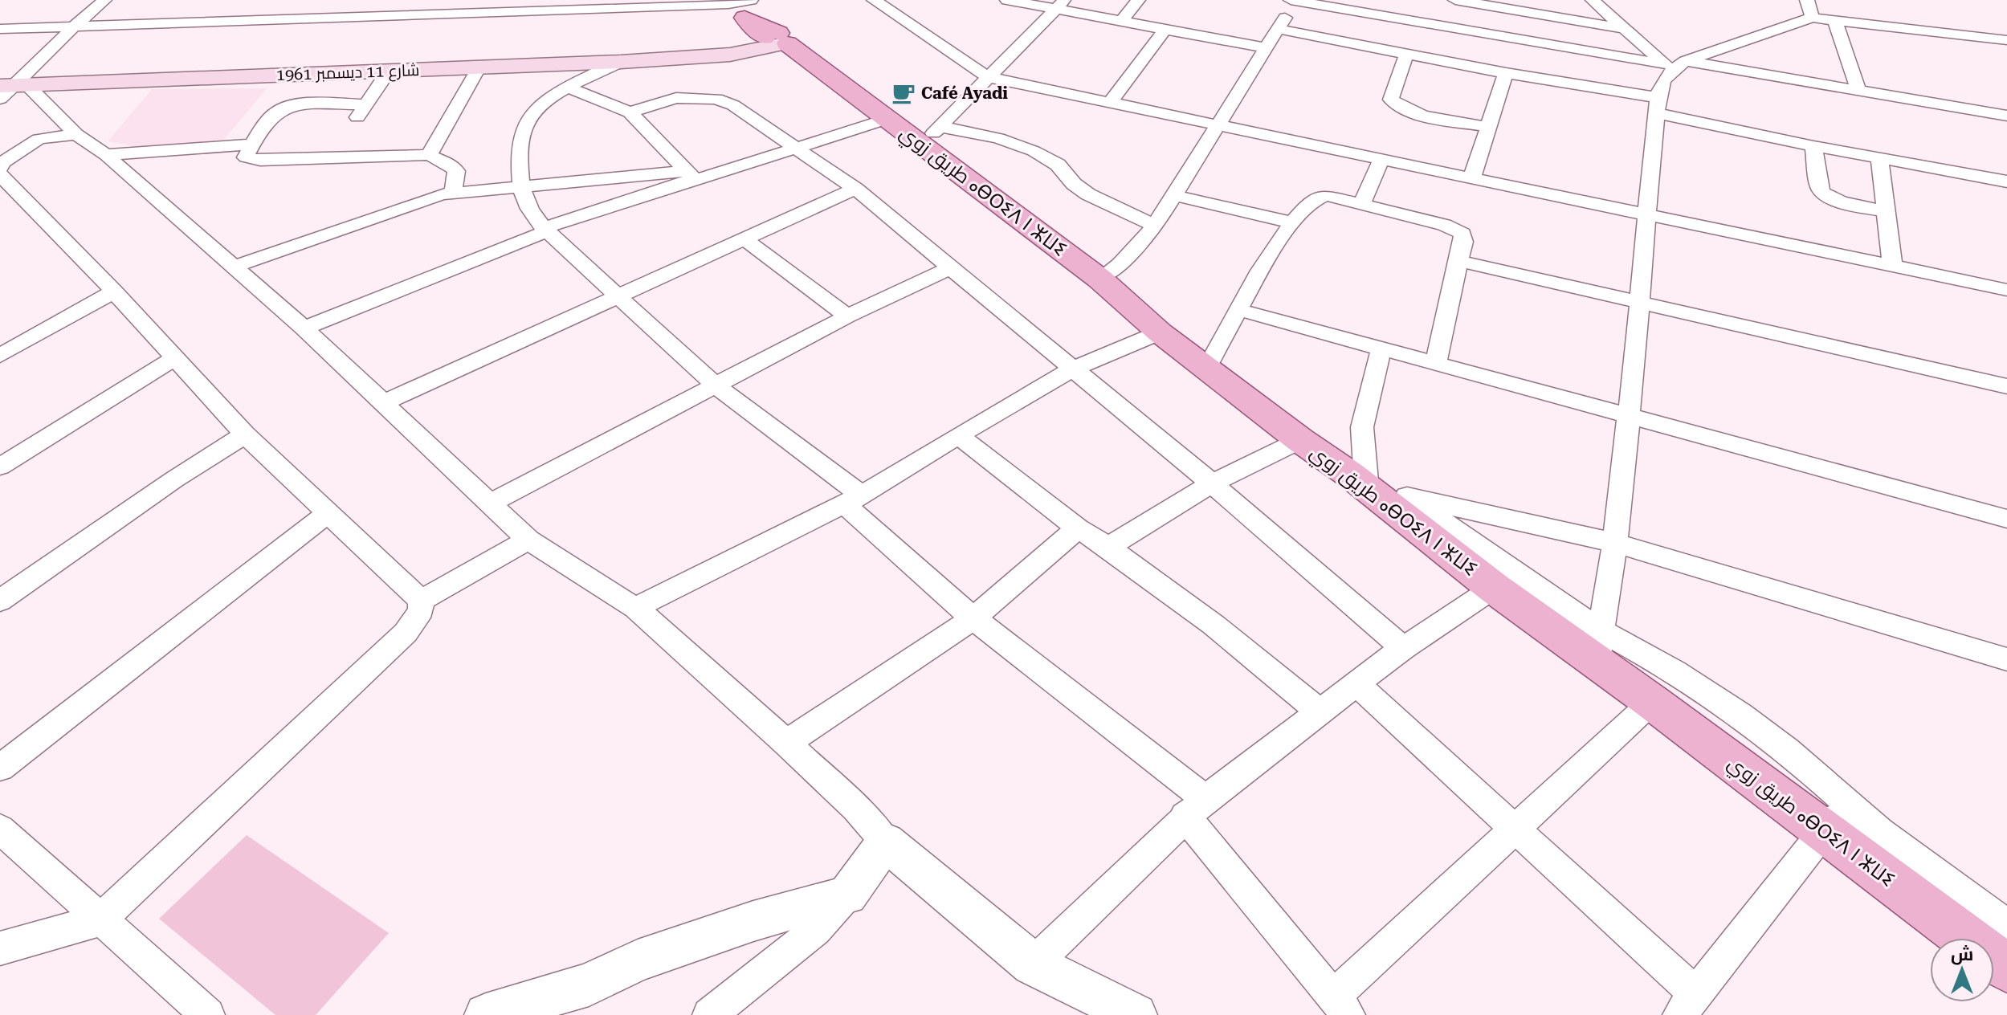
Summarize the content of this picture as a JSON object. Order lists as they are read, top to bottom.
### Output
{
  "streets": {
    "main road": ["شارع 11 ديسمبر 1961", "طريق زوي ⴰⴱⵔⵉⴷ ⵏ ⵣⵡⵉ"]
  },
  "crossings": [
    ["شارع 11 ديسمبر 1961", "طريق زوي ⴰⴱⵔⵉⴷ ⵏ ⵣⵡⵉ"]
  ],
  "places": {
    "cafe": ["Café Ayadi"]
  },
  "north": "top"
}
